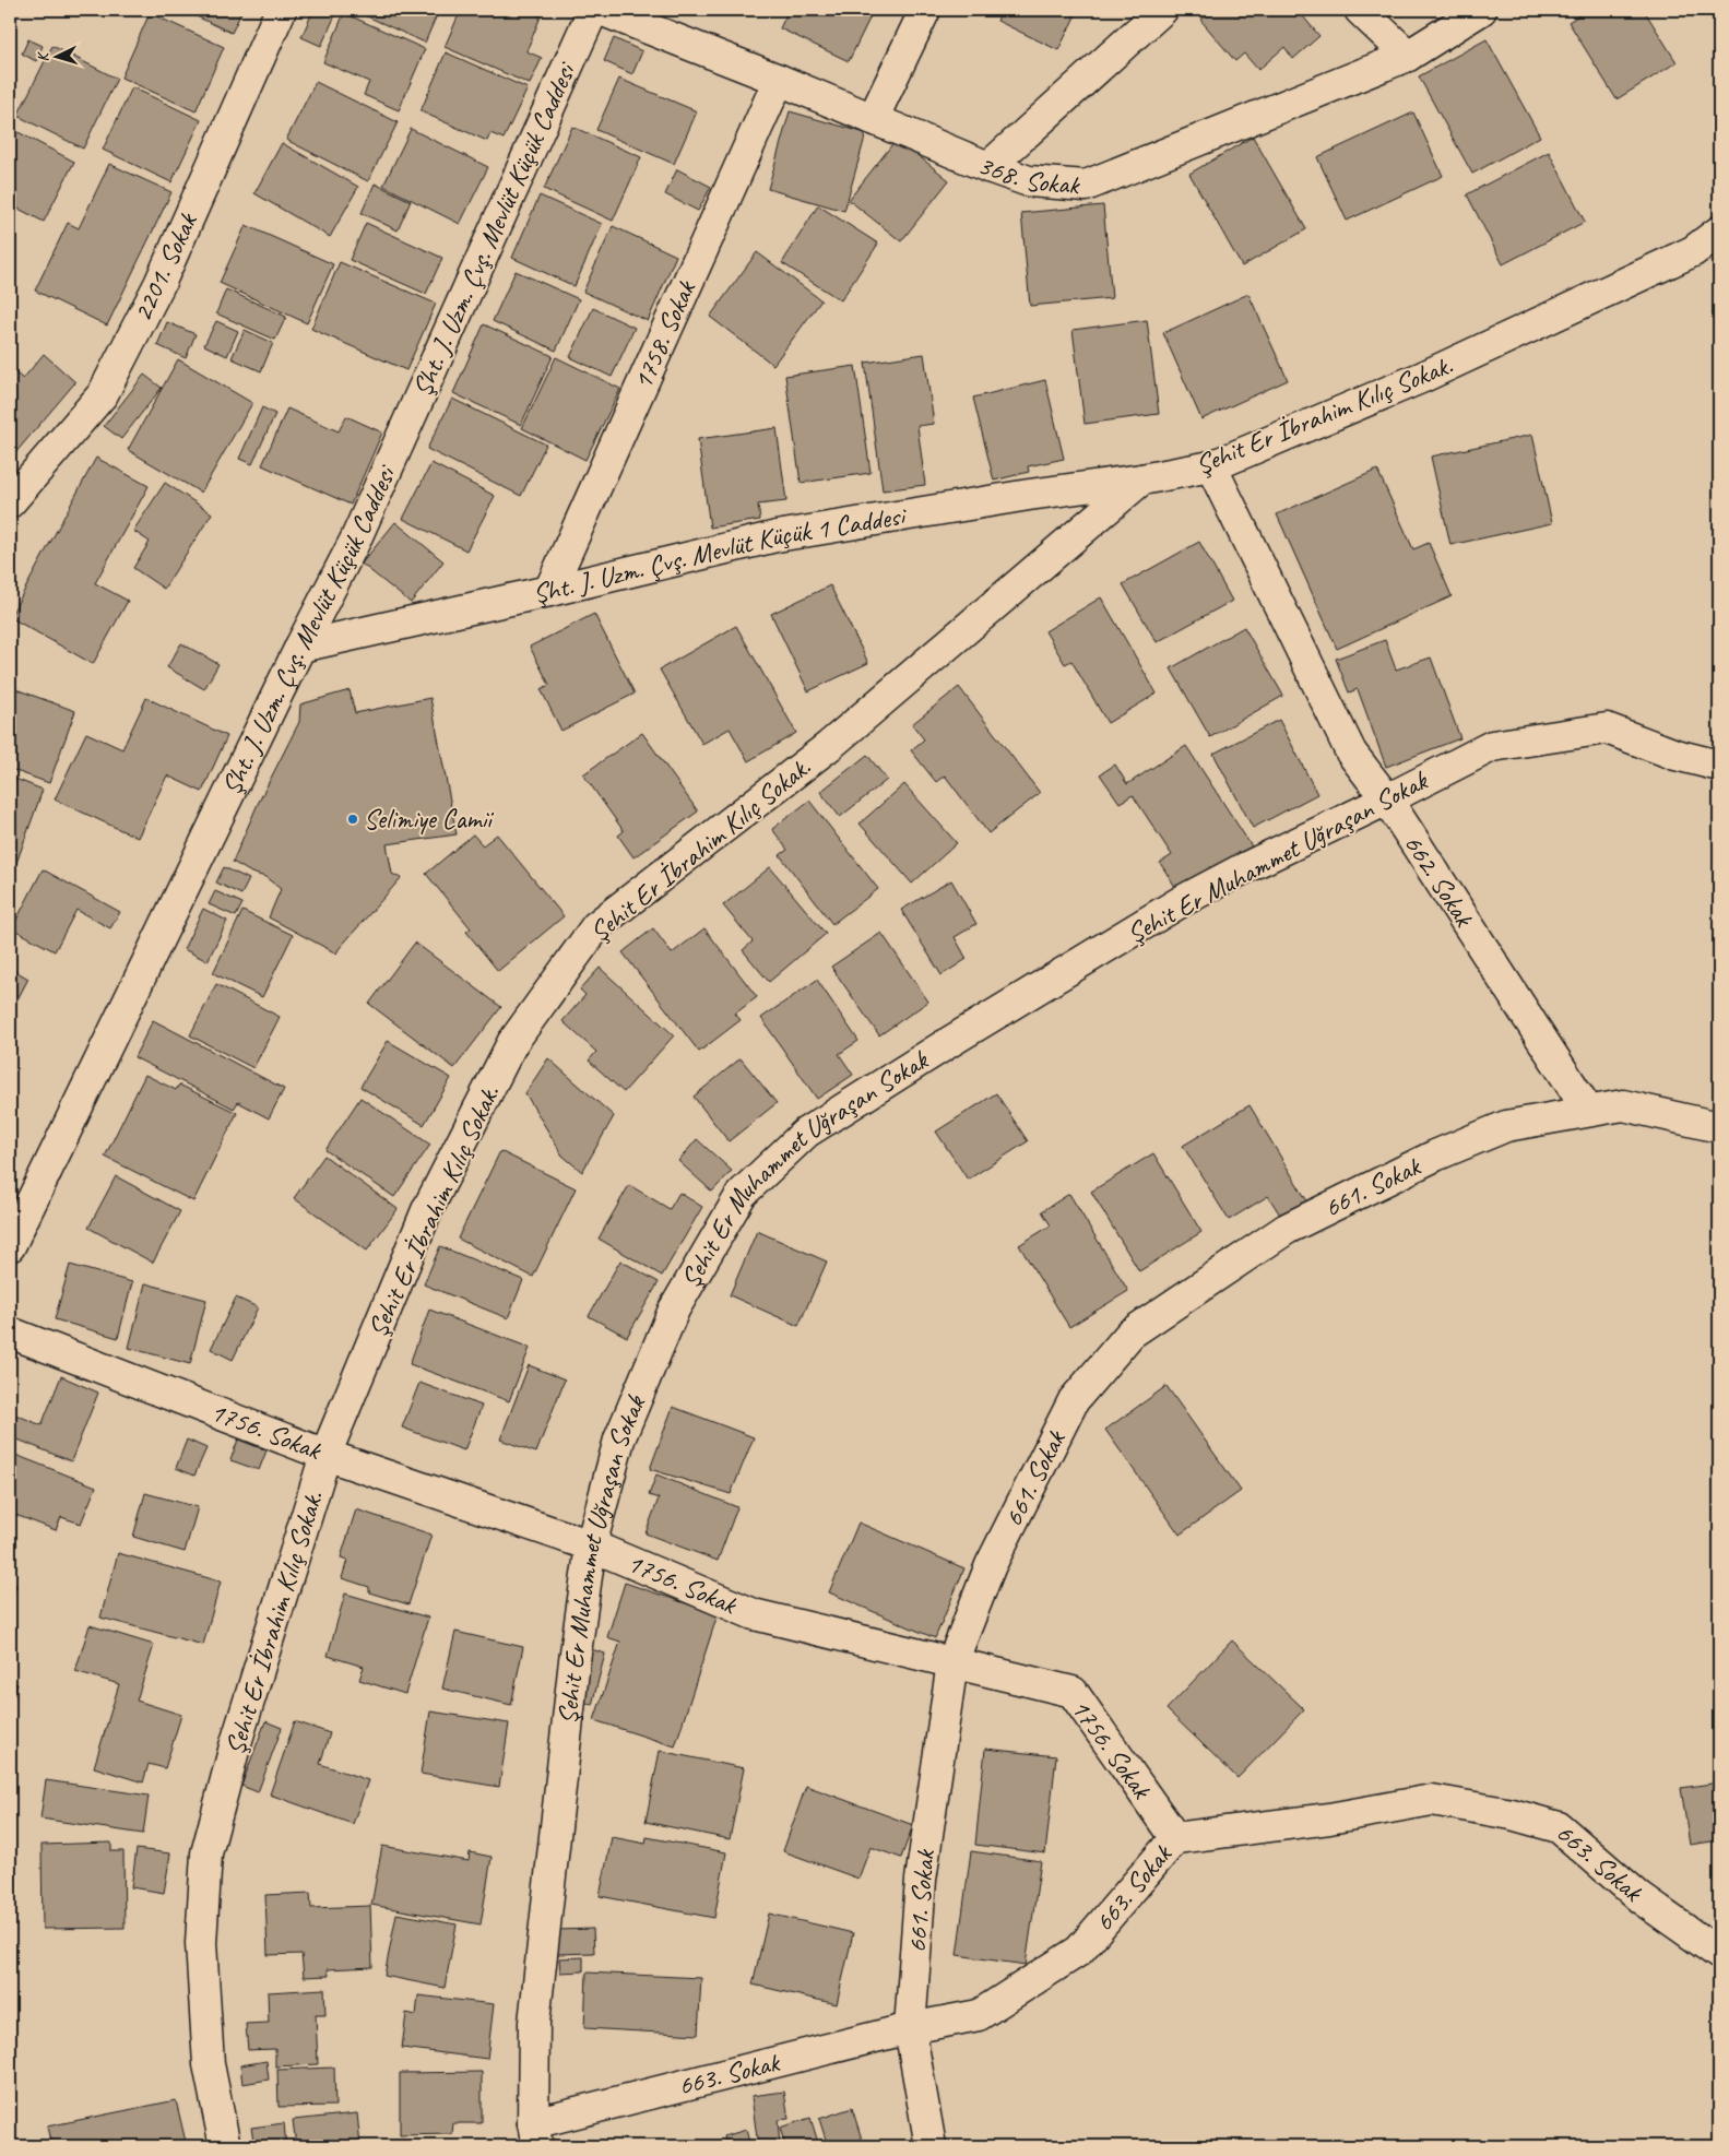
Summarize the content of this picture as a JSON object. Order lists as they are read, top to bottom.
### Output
{
  "streets": {
    "street": [
      "368. Sokak",
      "Şht. J. Uzm. Çvş. Mevlüt Küçük Caddesi",
      "2201. Sokak",
      "1758. Sokak",
      "Şehit Er İbrahim Kılıç Sokak.",
      "Şht. J. Uzm. Çvş. Mevlüt Küçük 1 Caddesi",
      "Şehit Er Muhammet Uğraşan Sokak",
      "662. Sokak",
      "661. Sokak",
      "1756. Sokak",
      "663. Sokak"
    ]
  },
  "crossings": [
    ["368. Sokak", "1758. Sokak"],
    ["Şht. J. Uzm. Çvş. Mevlüt Küçük Caddesi", "Şht. J. Uzm. Çvş. Mevlüt Küçük 1 Caddesi"],
    ["1758. Sokak", "Şht. J. Uzm. Çvş. Mevlüt Küçük 1 Caddesi"],
    ["Şehit Er İbrahim Kılıç Sokak.", "Şht. J. Uzm. Çvş. Mevlüt Küçük 1 Caddesi"],
    ["Şehit Er İbrahim Kılıç Sokak.", "662. Sokak"],
    ["Şehit Er İbrahim Kılıç Sokak.", "1756. Sokak"],
    ["Şehit Er Muhammet Uğraşan Sokak", "662. Sokak"],
    ["Şehit Er Muhammet Uğraşan Sokak", "1756. Sokak"],
    ["Şehit Er Muhammet Uğraşan Sokak", "663. Sokak"],
    ["662. Sokak", "661. Sokak"],
    ["661. Sokak", "1756. Sokak"],
    ["661. Sokak", "663. Sokak"],
    ["1756. Sokak", "663. Sokak"]
  ],
  "places": ["Selimiye Camii"],
  "north": "left"
}
